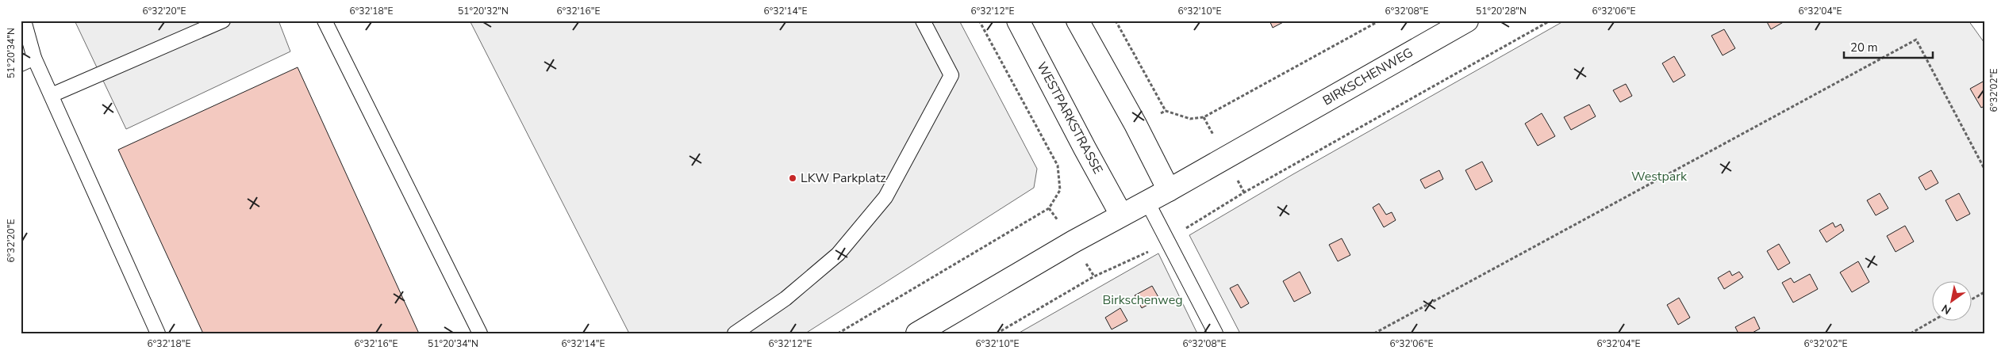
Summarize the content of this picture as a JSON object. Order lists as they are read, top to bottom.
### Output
{
  "streets": {
    "main road": ["BIRKSCHENWEG", "WESTPARKSTRASSE"]
  },
  "crossings": [
    ["BIRKSCHENWEG", "WESTPARKSTRASSE"]
  ],
  "parks": ["Westpark", "Birkschenweg"],
  "places": ["LKW Parkplatz"],
  "scale_bar": "20 m",
  "north": "bottom left",
  "coordinates": [
    "6°32'20\"E",
    "6°32'18\"E",
    "51°20'32\"N",
    "6°32'16\"E",
    "6°32'14\"E",
    "6°32'12\"E",
    "6°32'10\"E",
    "6°32'08\"E",
    "51°20'28\"N",
    "6°32'06\"E",
    "6°32'04\"E",
    "51°20'34\"N",
    "6°32'02\"E"
  ]
}
